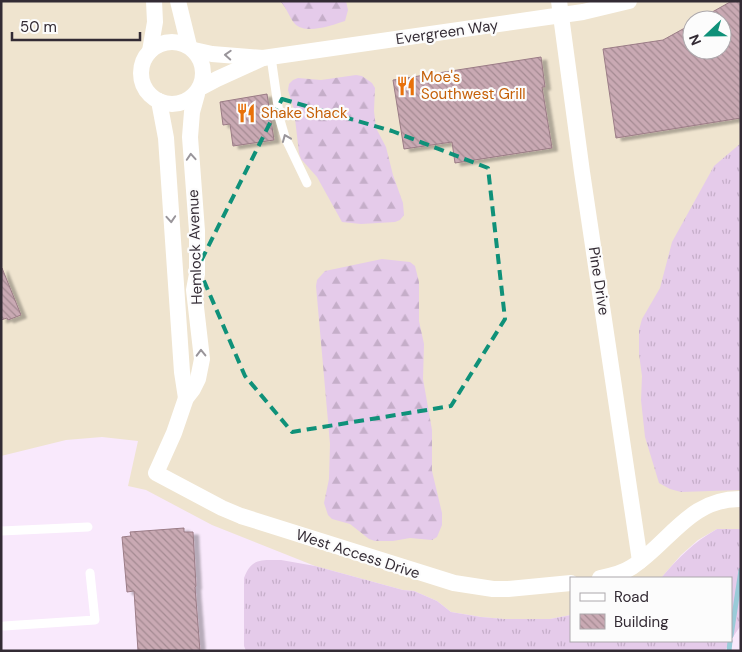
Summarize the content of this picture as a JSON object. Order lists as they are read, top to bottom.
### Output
{
  "streets": {
    "street": [
      "Evergreen Way",
      "Hemlock Avenue",
      "Pine Drive",
      "West Access Drive"
    ]
  },
  "crossings": [
    ["Evergreen Way", "Hemlock Avenue"],
    ["Evergreen Way", "Pine Drive"],
    ["Hemlock Avenue", "West Access Drive"]
  ],
  "places": {
    "restaurant": ["Moe's Southwest Grill", "Shake Shack"]
  },
  "legend": ["Road", "Building"],
  "scale_bar": "50 m",
  "north": "left"
}
